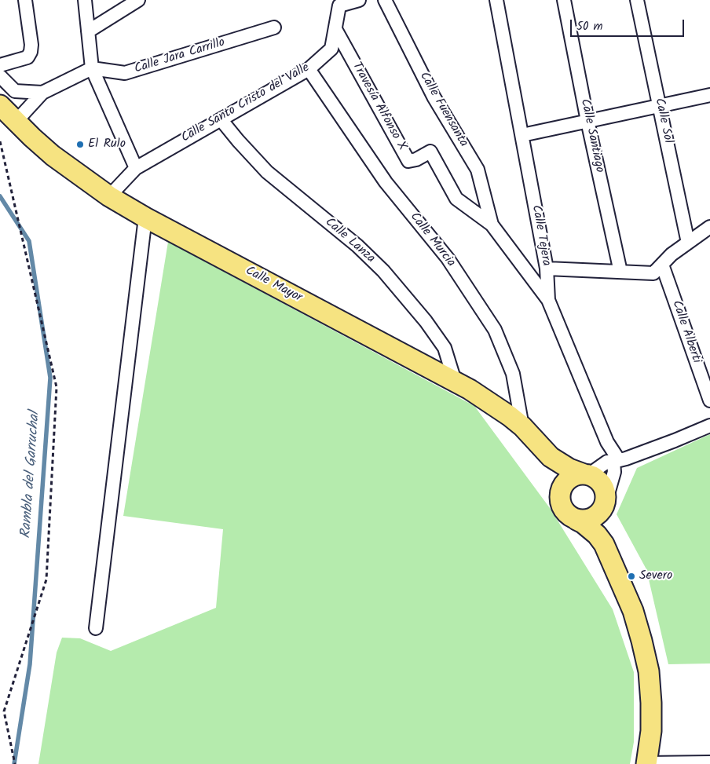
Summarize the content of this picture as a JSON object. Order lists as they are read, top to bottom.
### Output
{
  "streets": {
    "main road": ["Calle Mayor"],
    "street": [
      "Calle Jara Carrillo",
      "Calle Santo Cristo del Valle",
      "Travesía Alfonso X",
      "Calle Fuensanta",
      "Calle Sol",
      "Calle Santiago",
      "Calle Tejera",
      "Calle Murcia",
      "Calle Lanza",
      "Calle Alberti"
    ]
  },
  "crossings": [
    ["Calle Santo Cristo del Valle", "Travesía Alfonso X"],
    ["Calle Santo Cristo del Valle", "Calle Murcia"],
    ["Calle Santo Cristo del Valle", "Calle Lanza"],
    ["Calle Santo Cristo del Valle", "Calle Mayor"],
    ["Travesía Alfonso X", "Calle Fuensanta"],
    ["Travesía Alfonso X", "Calle Tejera"],
    ["Calle Murcia", "Calle Mayor"],
    ["Calle Lanza", "Calle Mayor"]
  ],
  "water": ["Rambla del Garruchal"],
  "places": ["El Rulo", "Severo"],
  "scale_bar": "50 m"
}
